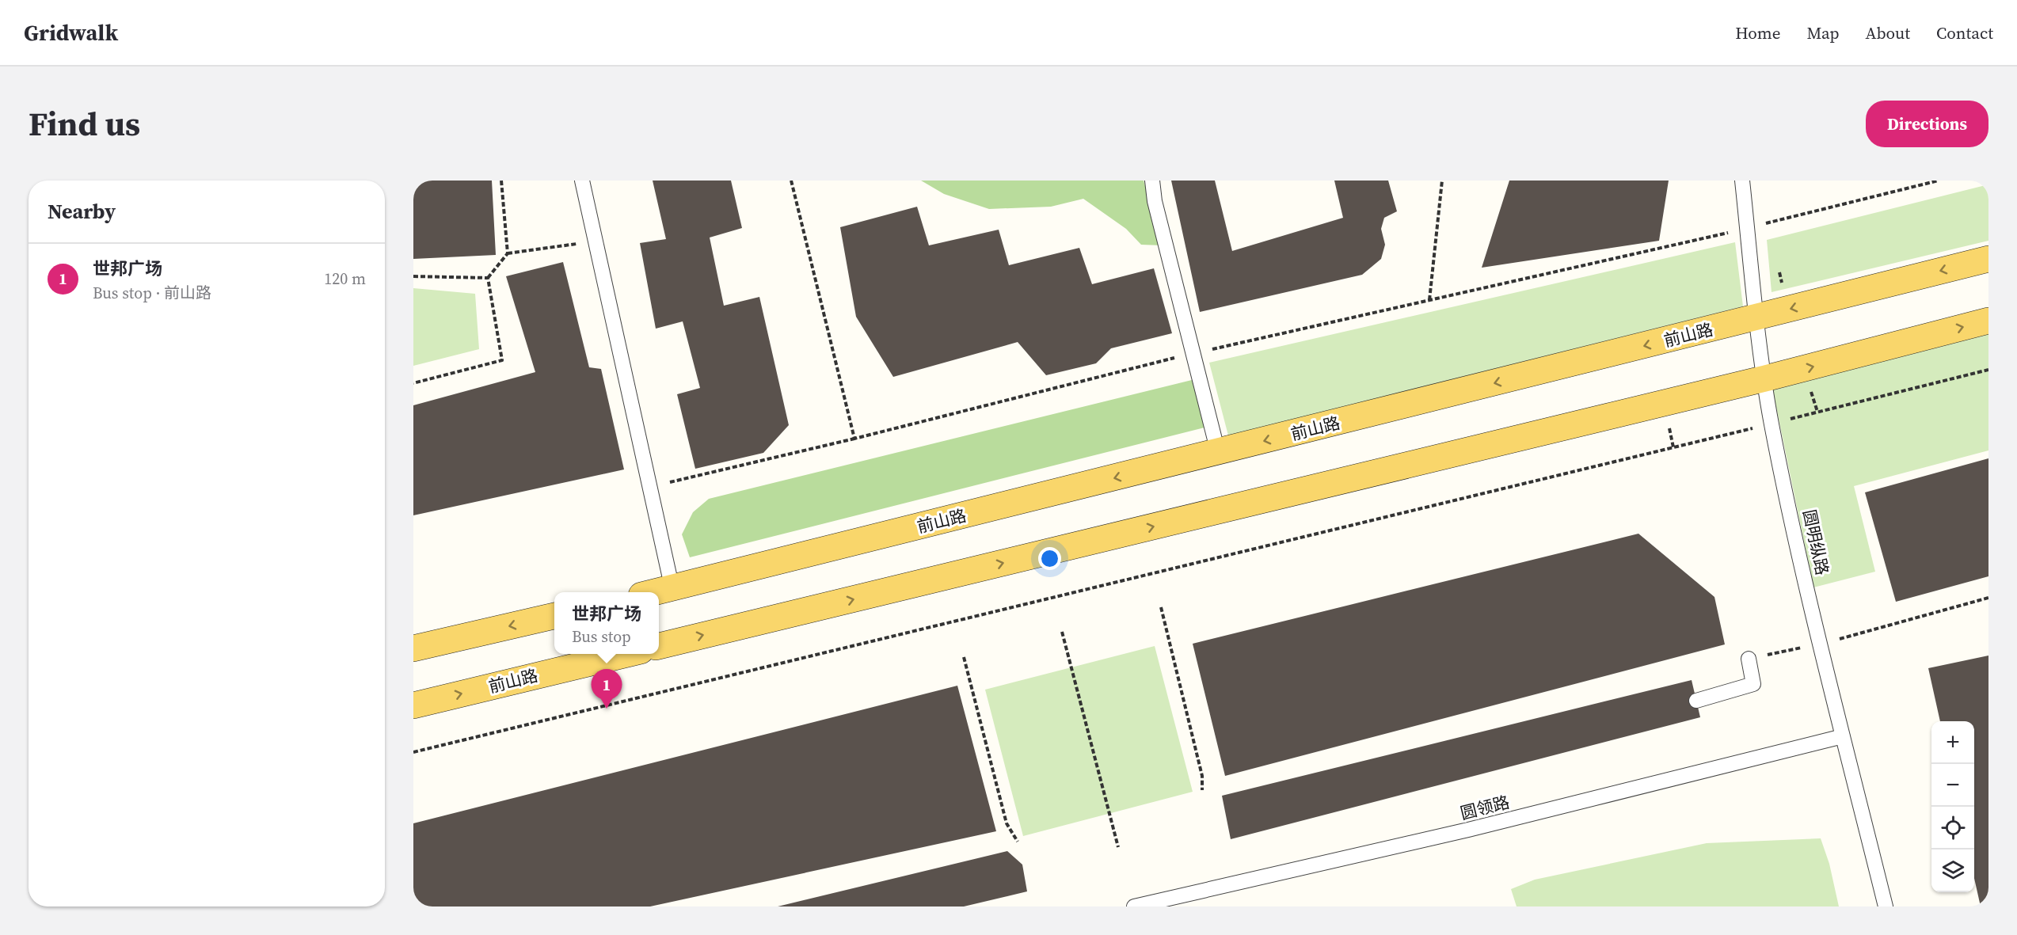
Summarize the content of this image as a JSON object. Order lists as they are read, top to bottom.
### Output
{
  "streets": {
    "main road": ["前山路"],
    "lane": ["圆明纵路", "圆领路"]
  },
  "crossings": [
    ["前山路", "圆明纵路"],
    ["圆明纵路", "圆领路"]
  ],
  "page": {
    "header": "Gridwalk",
    "nav": [
      "Home",
      "Map",
      "About",
      "Contact"
    ],
    "title": "Find us",
    "buttons": "Directions",
    "heading": "Nearby",
    "list": [
      {
        "mark": "1",
        "name": "世邦广场",
        "note": "Bus stop · 前山路",
        "value": "120 m"
      }
    ],
    "popup": ["世邦广场", "Bus stop"],
    "pins": "1",
    "map_buttons": ["+", "−"]
  }
}
